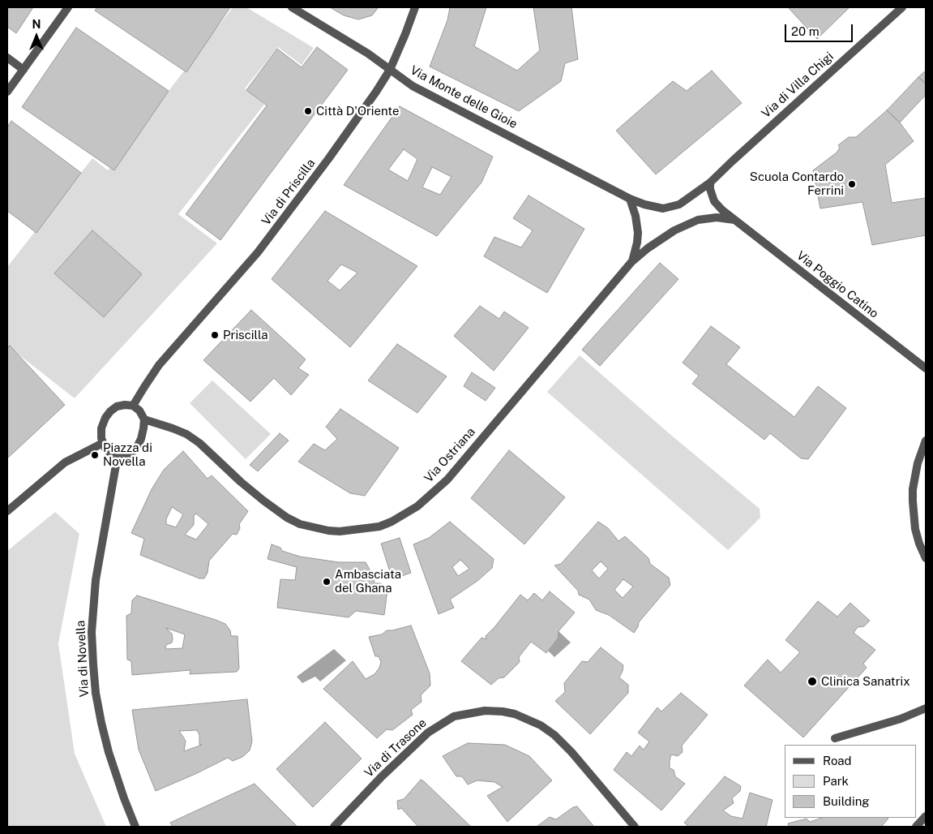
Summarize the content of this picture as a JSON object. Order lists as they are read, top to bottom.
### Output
{
  "streets": {
    "street": [
      "Via di Villa Chigi",
      "Via Monte delle Gioie",
      "Via di Priscilla",
      "Via Poggio Catino",
      "Via Ostriana",
      "Via di Novella",
      "Via di Trasone"
    ]
  },
  "crossings": [
    ["Via di Villa Chigi", "Via Monte delle Gioie"],
    ["Via Monte delle Gioie", "Via di Priscilla"],
    ["Via di Priscilla", "Via Ostriana"],
    ["Via di Priscilla", "Via di Novella"],
    ["Via Ostriana", "Via di Novella"]
  ],
  "places": [
    "Città D'Oriente",
    "Scuola Contardo Ferrini",
    "Priscilla",
    "Piazza di Novella",
    "Ambasciata del Ghana",
    "Clinica Sanatrix"
  ],
  "legend": ["Road", "Park", "Building"],
  "scale_bar": "20 m",
  "north": "top"
}
